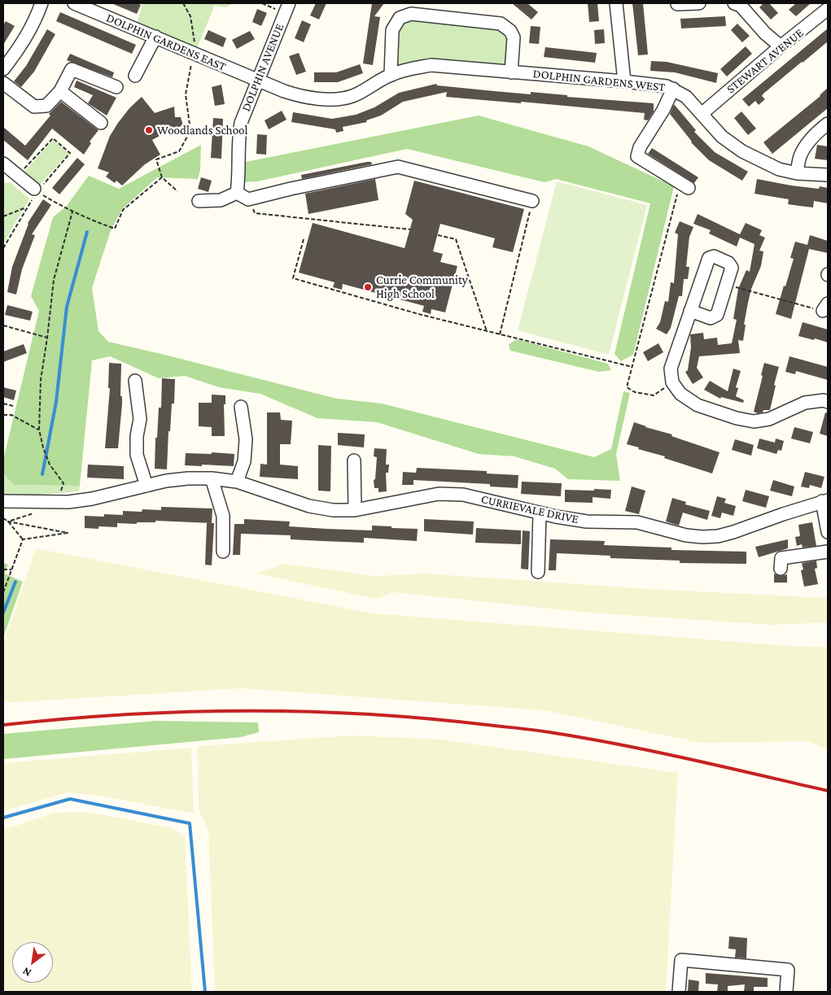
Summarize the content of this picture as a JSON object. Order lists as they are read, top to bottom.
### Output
{
  "streets": {
    "street": [
      "DOLPHIN GARDENS EAST",
      "STEWART AVENUE",
      "DOLPHIN AVENUE",
      "DOLPHIN GARDENS WEST",
      "CURRIEVALE DRIVE"
    ]
  },
  "crossings": [
    ["DOLPHIN GARDENS EAST", "DOLPHIN AVENUE"],
    ["DOLPHIN GARDENS EAST", "DOLPHIN GARDENS WEST"],
    ["STEWART AVENUE", "DOLPHIN GARDENS WEST"],
    ["DOLPHIN AVENUE", "DOLPHIN GARDENS WEST"]
  ],
  "places": ["Woodlands School", "Currie Community High School"],
  "north": "bottom left"
}
